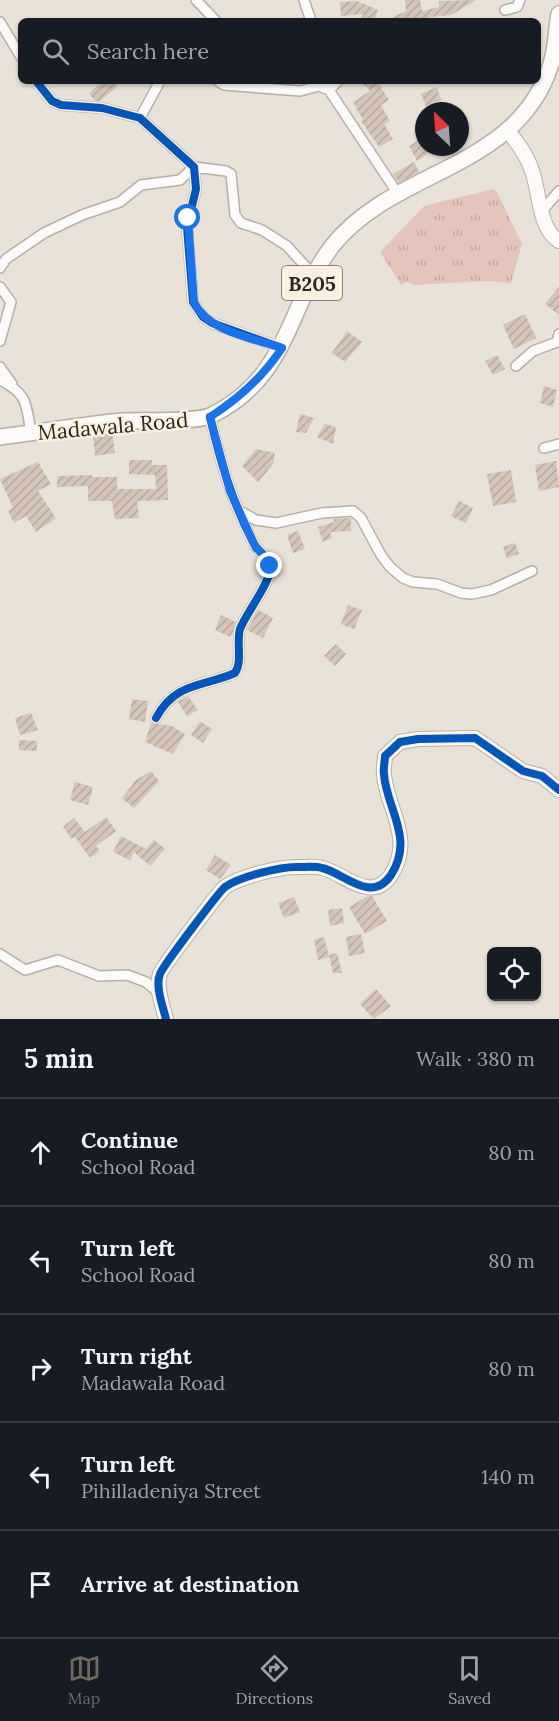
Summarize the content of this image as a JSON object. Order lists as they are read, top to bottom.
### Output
{
  "streets": {
    "main road": ["B205", "Madawala Road"]
  },
  "north": "top left",
  "page": {
    "search": "Search here",
    "heading": ["5 min", "Walk · 380 m"],
    "list": [
      ["Continue", "School Road", "80 m"],
      ["Turn left", "School Road", "80 m"],
      ["Turn right", "Madawala Road", "80 m"],
      ["Turn left", "Pihilladeniya Street", "140 m"],
      "Arrive at destination"
    ],
    "nav": ["Map", "Directions", "Saved"]
  }
}
